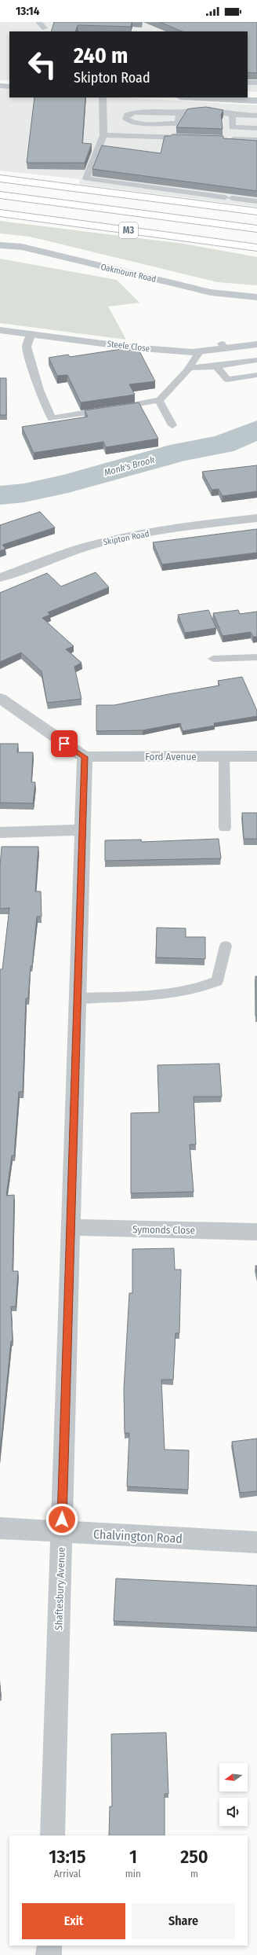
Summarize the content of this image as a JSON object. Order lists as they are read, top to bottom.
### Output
{
  "streets": {
    "highway": ["M3"],
    "street": [
      "Oakmount Road",
      "Steele Close",
      "Skipton Road",
      "Ford Avenue",
      "Symonds Close",
      "Chalvington Road",
      "Shaftesbury Avenue"
    ]
  },
  "crossings": [
    ["Ford Avenue", "Shaftesbury Avenue"],
    ["Symonds Close", "Shaftesbury Avenue"],
    ["Chalvington Road", "Shaftesbury Avenue"]
  ],
  "water": ["Monk's Brook"],
  "north": "left",
  "page": {
    "status": "13:14",
    "turn": ["240 m", "Skipton Road"],
    "eta": [
      "13:15",
      "Arrival",
      "1",
      "min",
      "250",
      "m"
    ],
    "buttons": ["Exit", "Share"]
  }
}
